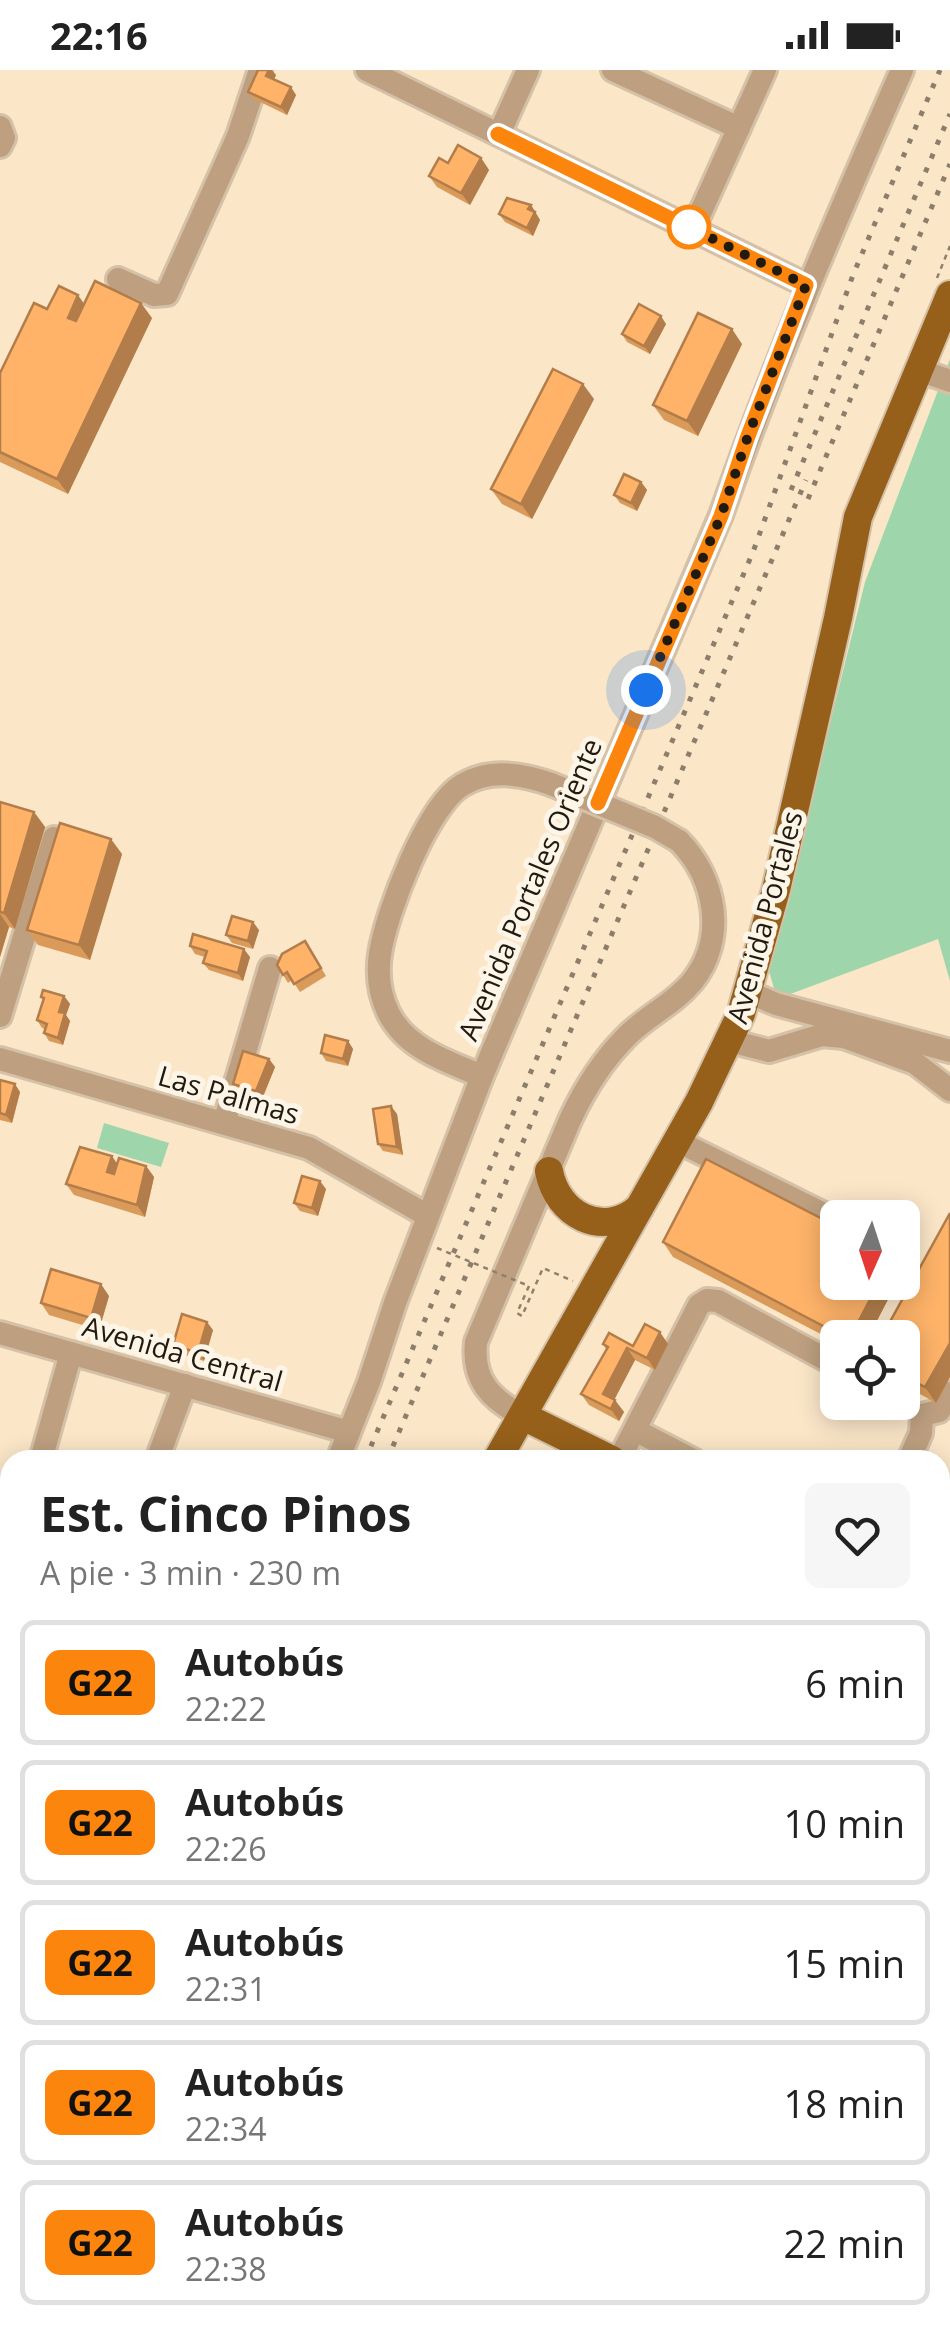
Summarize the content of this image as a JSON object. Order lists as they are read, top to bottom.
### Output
{
  "streets": {
    "main road": ["Avenida Portales"],
    "street": ["Avenida Portales Oriente", "Las Palmas", "Avenida Central"]
  },
  "crossings": [
    ["Avenida Portales Oriente", "Avenida Portales"],
    ["Avenida Portales Oriente", "Las Palmas"],
    ["Avenida Portales Oriente", "Avenida Central"]
  ],
  "lines": ["bus line G22"],
  "north": "bottom",
  "page": {
    "status": "22:16",
    "heading": ["Est. Cinco Pinos", "A pie · 3 min · 230 m"],
    "list": [
      {
        "mark": "G22",
        "name": "Autobús",
        "note": "22:22",
        "value": "6 min"
      },
      {
        "mark": "G22",
        "name": "Autobús",
        "note": "22:26",
        "value": "10 min"
      },
      {
        "mark": "G22",
        "name": "Autobús",
        "note": "22:31",
        "value": "15 min"
      },
      {
        "mark": "G22",
        "name": "Autobús",
        "note": "22:34",
        "value": "18 min"
      },
      {
        "mark": "G22",
        "name": "Autobús",
        "note": "22:38",
        "value": "22 min"
      }
    ]
  }
}
